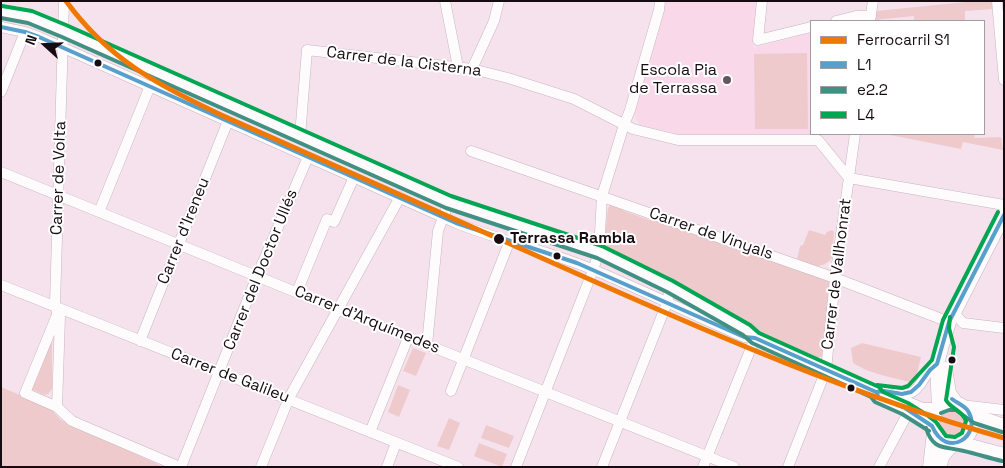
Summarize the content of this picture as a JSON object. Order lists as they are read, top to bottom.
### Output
{
  "streets": {
    "street": [
      "Carrer de la Cisterna",
      "Carrer de Volta",
      "Carrer d'Ireneu",
      "Carrer de Vinyals",
      "Carrer del Doctor Ullés",
      "Carrer de Vallhonrat",
      "Carrer d'Arquímedes",
      "Carrer de Galileu"
    ]
  },
  "crossings": [
    ["Carrer de la Cisterna", "Carrer de Vallhonrat"],
    ["Carrer de Volta", "Carrer d'Arquímedes"],
    ["Carrer de Volta", "Carrer de Galileu"],
    ["Carrer d'Ireneu", "Carrer d'Arquímedes"],
    ["Carrer d'Ireneu", "Carrer de Galileu"],
    ["Carrer de Vinyals", "Carrer de Vallhonrat"],
    ["Carrer del Doctor Ullés", "Carrer d'Arquímedes"],
    ["Carrer del Doctor Ullés", "Carrer de Galileu"]
  ],
  "places": ["Escola Pia de Terrassa", "Terrassa Rambla"],
  "lines": [
    "rail line S1",
    "transit line L4",
    "transit line e2.2",
    "transit line L1"
  ],
  "legend": [
    "Ferrocarril S1",
    "L1",
    "e2.2",
    "L4"
  ],
  "north": "left"
}
